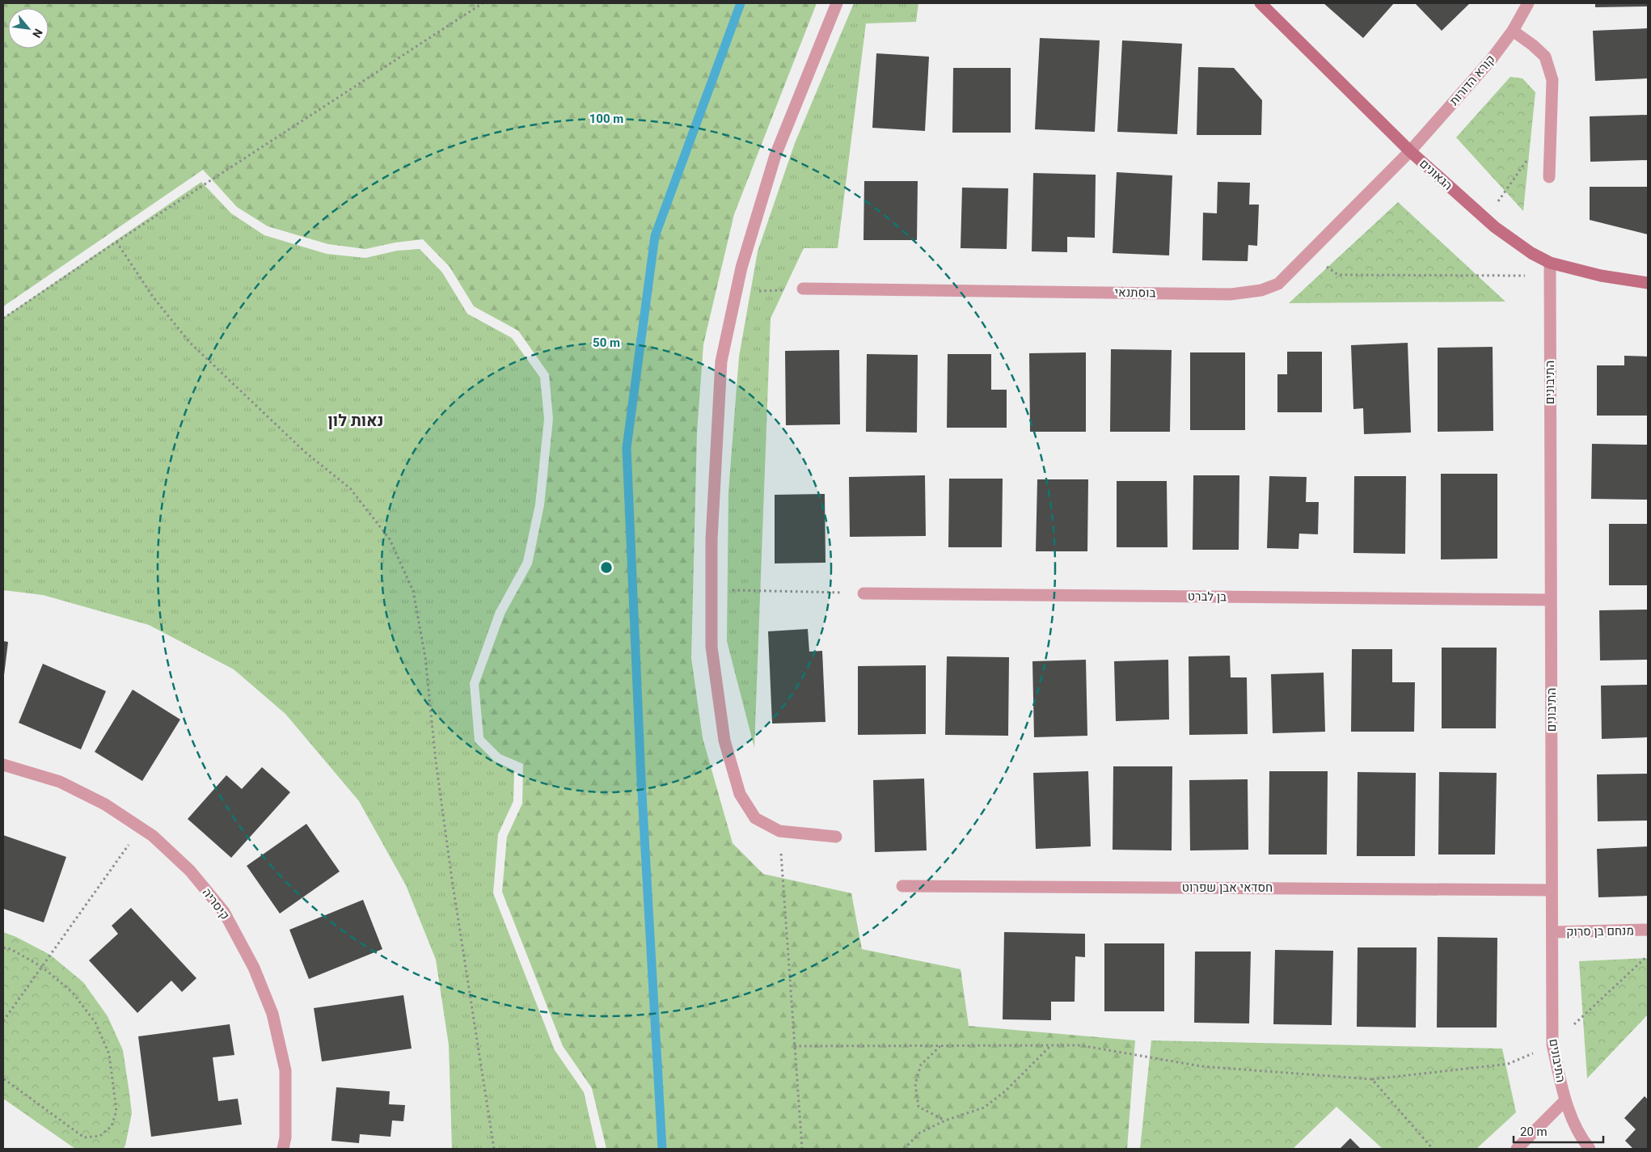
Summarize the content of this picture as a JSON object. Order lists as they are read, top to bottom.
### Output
{
  "streets": {
    "street": [
      "קורא הדורות",
      "הגאונים",
      "בוסתנאי",
      "התיבונים",
      "בן לברט",
      "חסדאי אבן שפרוט",
      "קיסריה",
      "מנחם בן סרוק"
    ]
  },
  "crossings": [
    ["קורא הדורות", "הגאונים"],
    ["קורא הדורות", "בוסתנאי"],
    ["הגאונים", "בוסתנאי"],
    ["הגאונים", "התיבונים"],
    ["התיבונים", "בן לברט"],
    ["התיבונים", "חסדאי אבן שפרוט"],
    ["התיבונים", "מנחם בן סרוק"]
  ],
  "districts": ["נאות לון"],
  "scale_bar": "20 m",
  "north": "bottom right",
  "rings": ["100 m", "50 m"]
}
